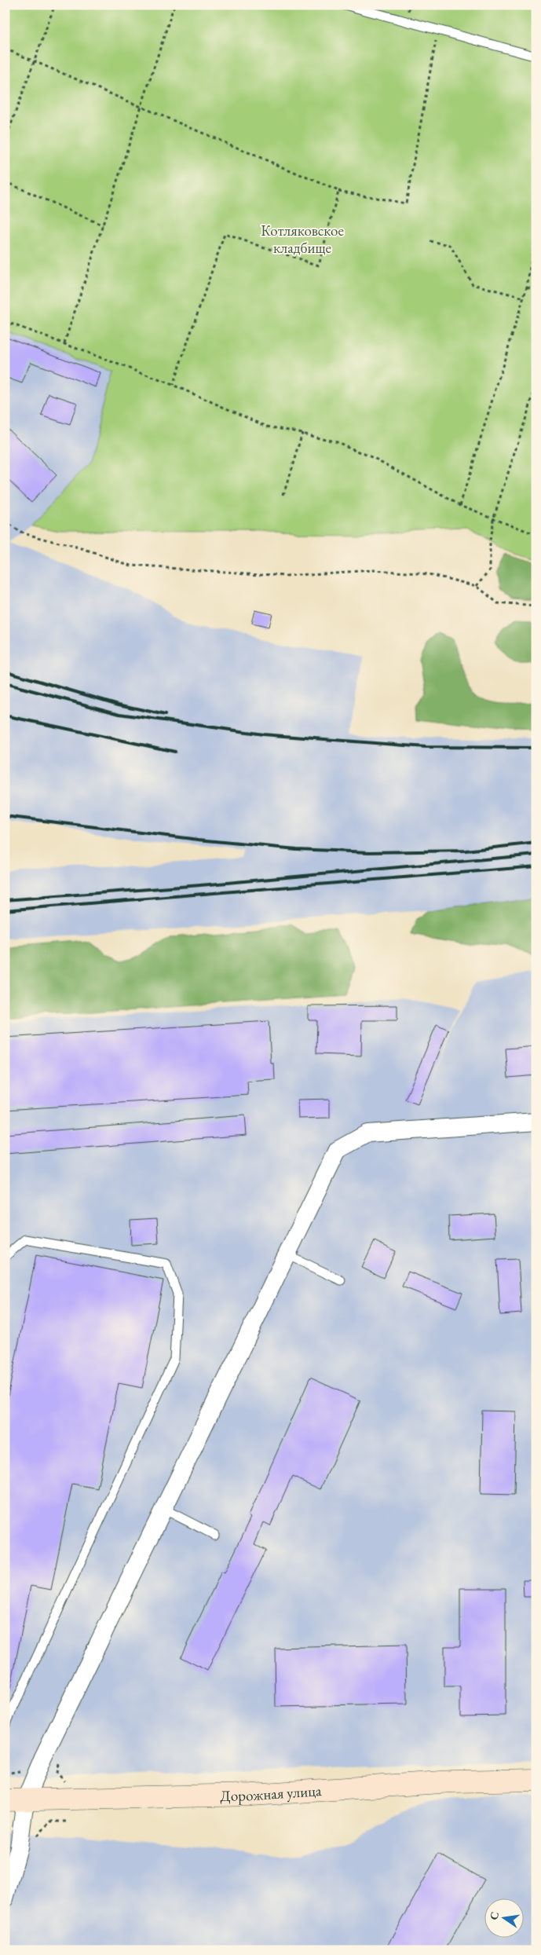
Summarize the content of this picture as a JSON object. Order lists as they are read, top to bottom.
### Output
{
  "streets": {
    "main road": ["Дорожная улица"]
  },
  "parks": ["Котляковское кладбище"],
  "north": "left"
}
